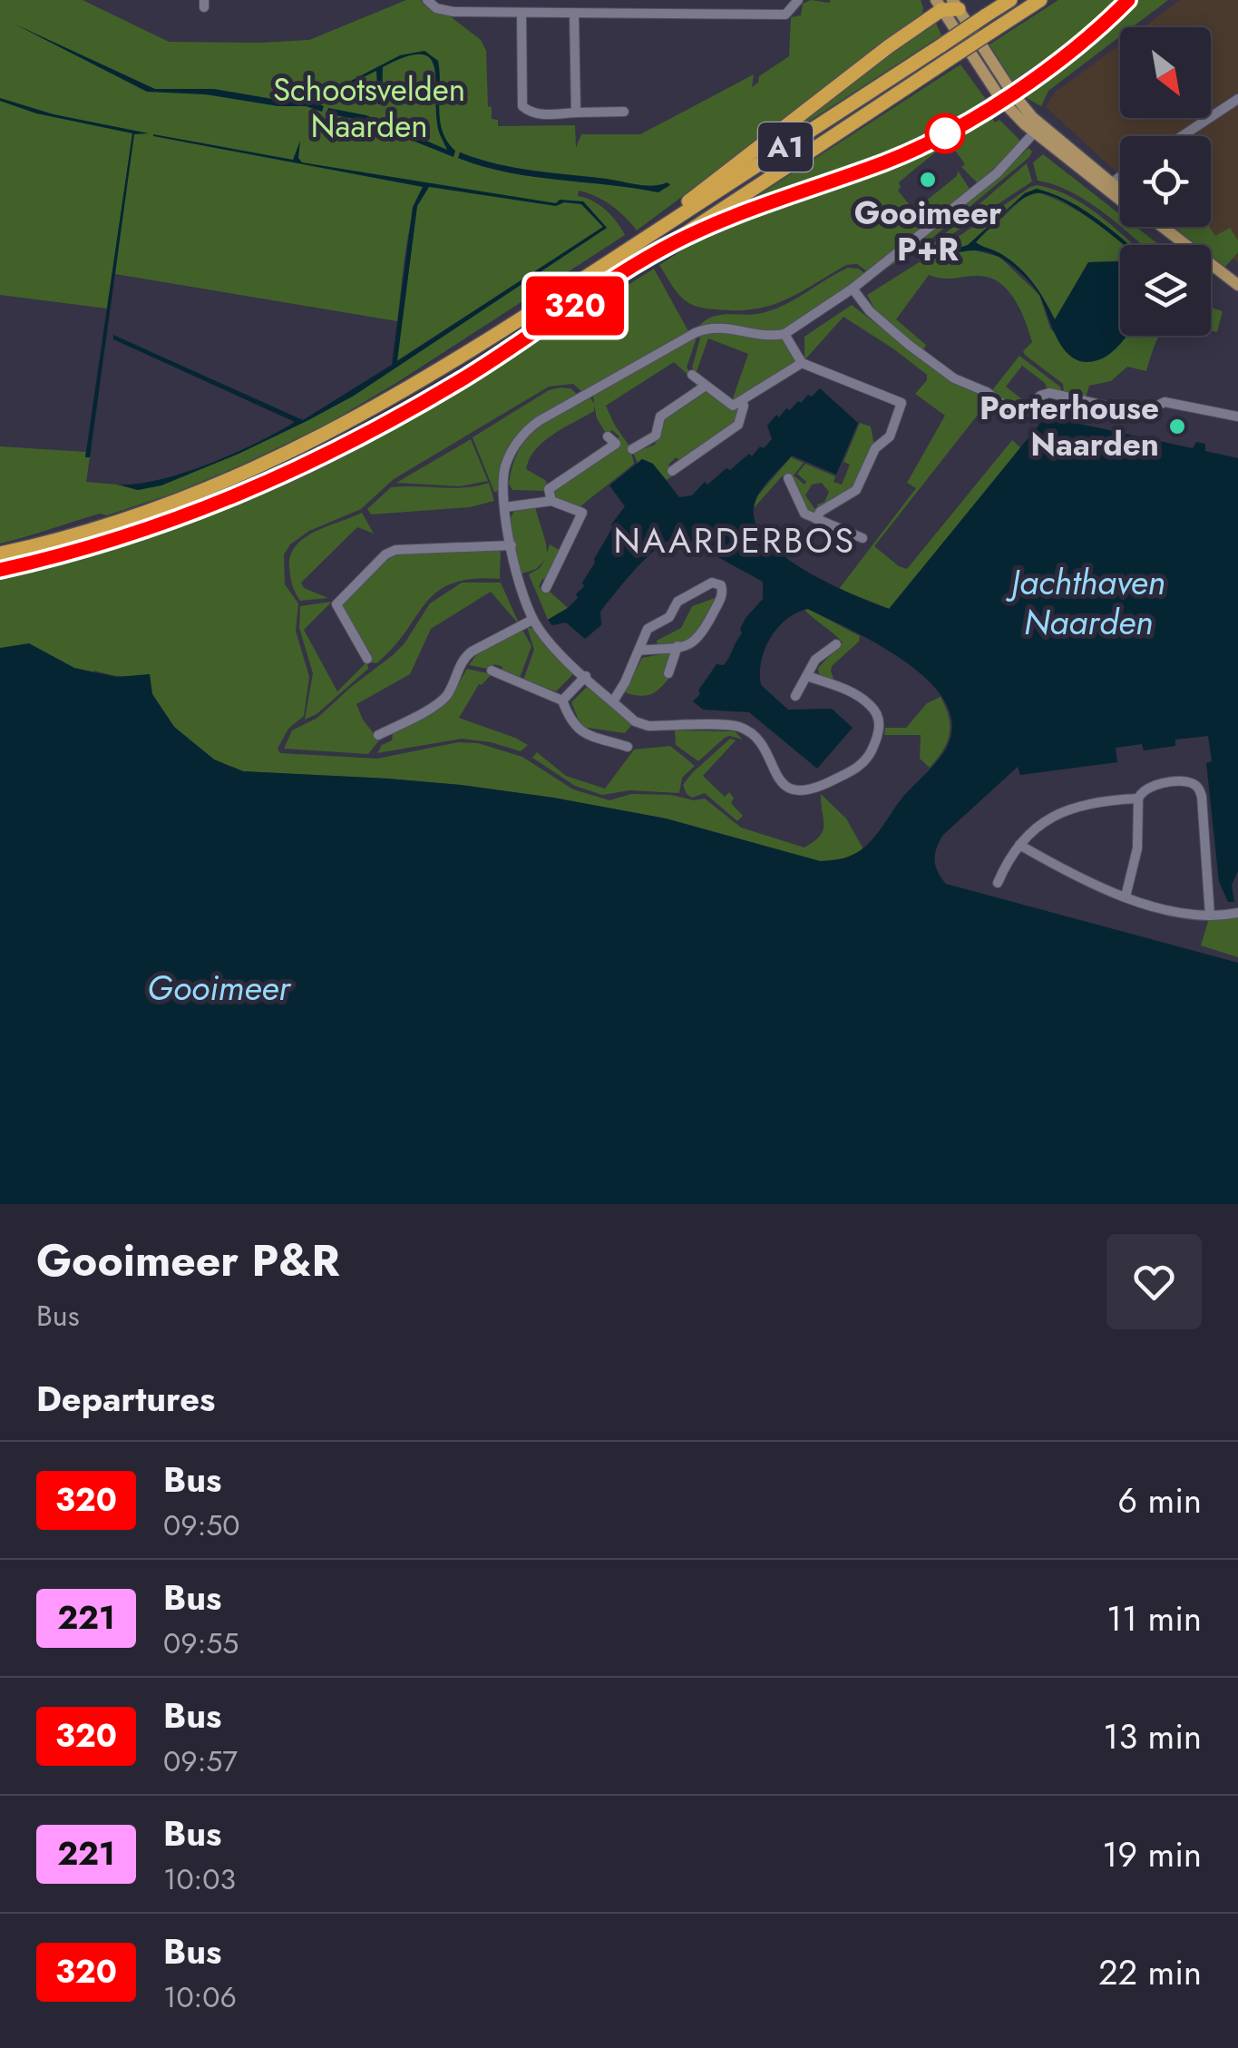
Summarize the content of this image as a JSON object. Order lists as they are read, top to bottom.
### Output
{
  "streets": {
    "highway": ["A1"]
  },
  "districts": ["NAARDERBOS"],
  "water": ["Jachthaven Naarden", "Gooimeer"],
  "parks": ["Schootsvelden Naarden"],
  "places": ["Gooimeer P+R", "Porterhouse Naarden"],
  "lines": ["bus line 320"],
  "north": "bottom right",
  "page": {
    "on_map": "320",
    "heading": [
      ["Gooimeer P&R", "Bus"],
      "Departures"
    ],
    "list": [
      {
        "mark": "320",
        "name": "Bus",
        "note": "09:50",
        "value": "6 min"
      },
      {
        "mark": "221",
        "name": "Bus",
        "note": "09:55",
        "value": "11 min"
      },
      {
        "mark": "320",
        "name": "Bus",
        "note": "09:57",
        "value": "13 min"
      },
      {
        "mark": "221",
        "name": "Bus",
        "note": "10:03",
        "value": "19 min"
      },
      {
        "mark": "320",
        "name": "Bus",
        "note": "10:06",
        "value": "22 min"
      }
    ]
  }
}
